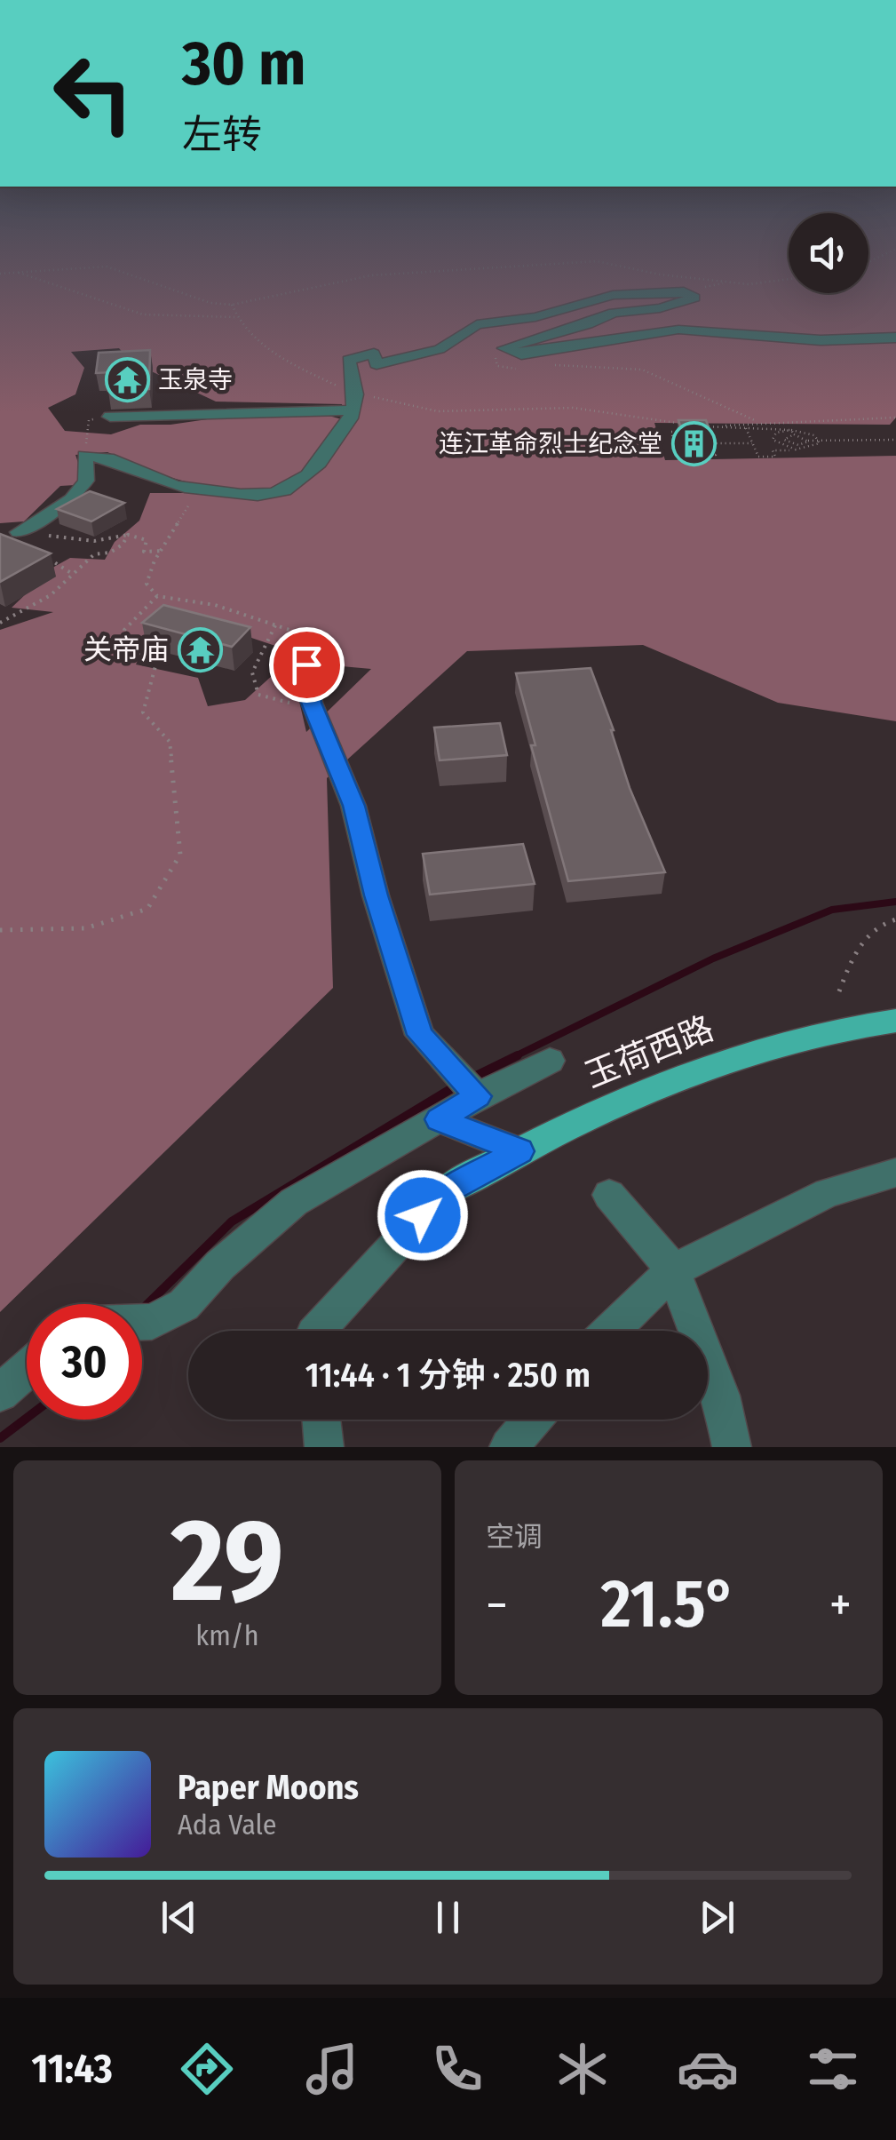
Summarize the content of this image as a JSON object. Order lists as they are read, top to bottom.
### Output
{
  "streets": {
    "main road": ["玉荷西路"]
  },
  "places": {
    "temple": ["玉泉寺", "关帝庙"],
    "building": ["连江革命烈士纪念堂"]
  },
  "page": {
    "turn": ["30 m", "左转"],
    "limit": "30",
    "trip": "11:44 · 1 分钟 · 250 m",
    "tile": [
      ["29", "km/h"],
      "空调"
    ],
    "heat": ["−", "21.5°", "+"],
    "song": ["Paper Moons", "Ada Vale"],
    "tabs": "11:43"
  }
}
